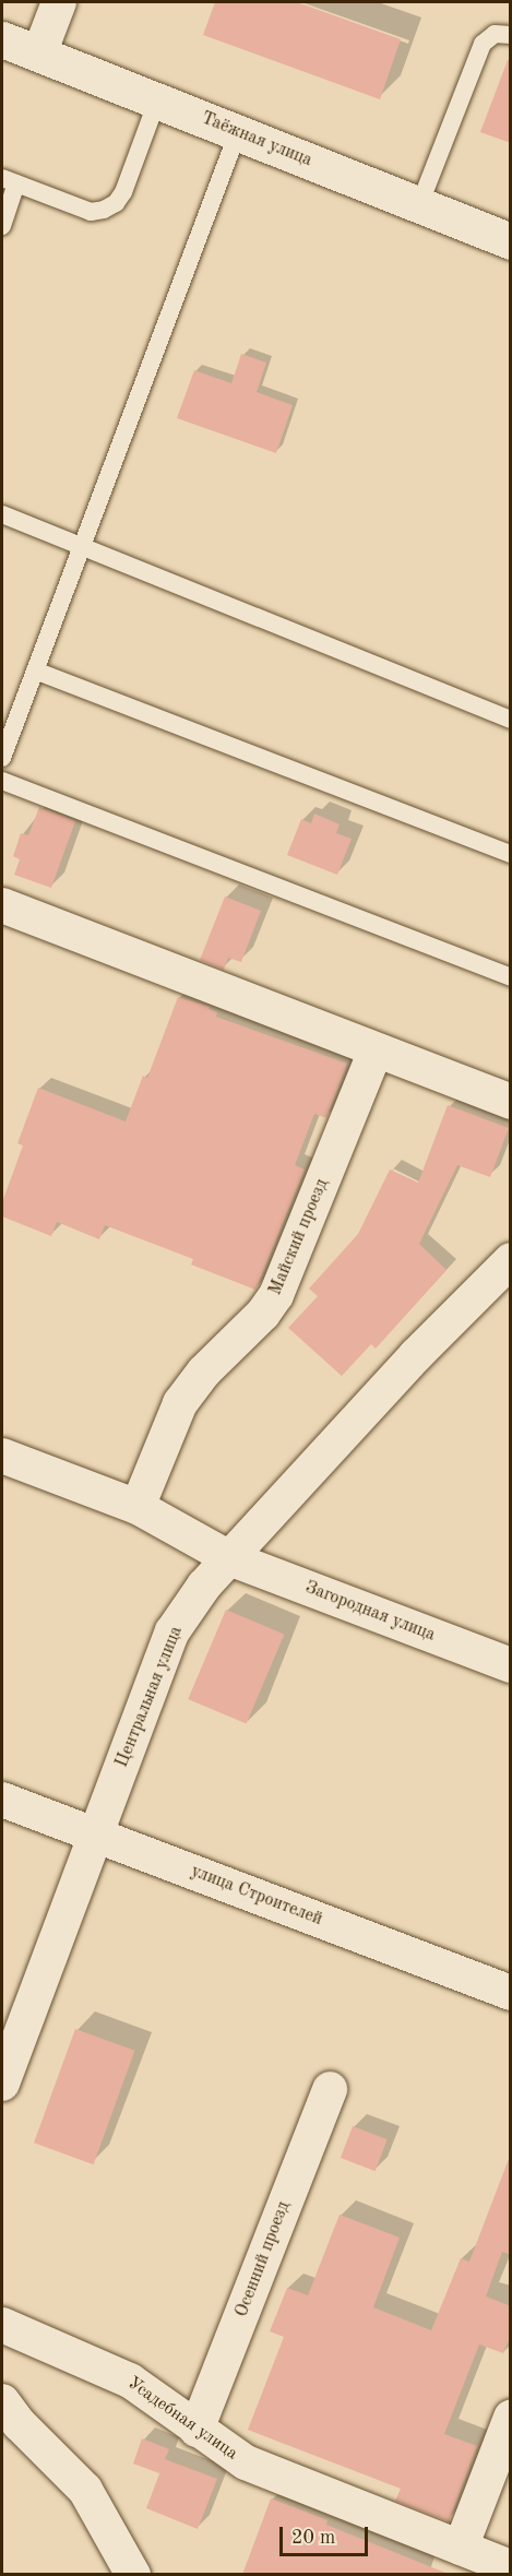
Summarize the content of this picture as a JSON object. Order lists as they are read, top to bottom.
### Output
{
  "streets": {
    "street": [
      "Таёжная улица",
      "Майский проезд",
      "Загородная улица",
      "Центральная улица",
      "улица Строителей",
      "Осенний проезд",
      "Усадебная улица"
    ]
  },
  "crossings": [
    ["Майский проезд", "Загородная улица"],
    ["Загородная улица", "Центральная улица"],
    ["Центральная улица", "улица Строителей"],
    ["Осенний проезд", "Усадебная улица"]
  ],
  "scale_bar": "20 m"
}
